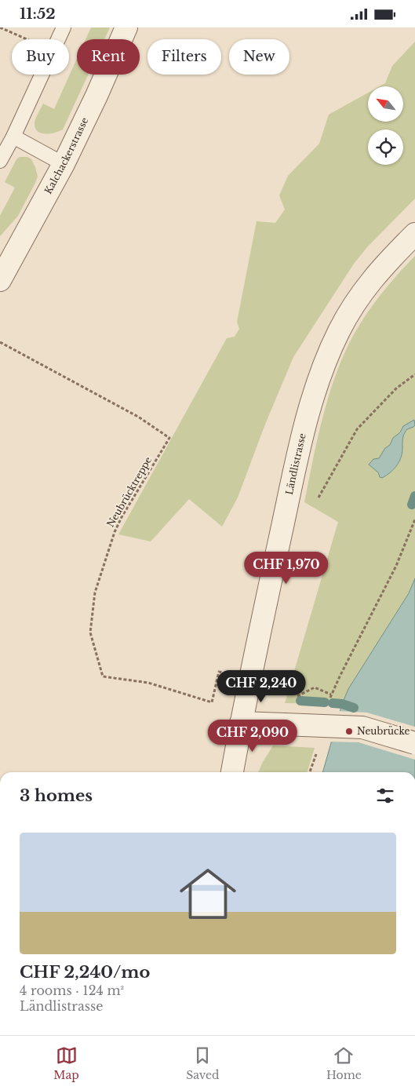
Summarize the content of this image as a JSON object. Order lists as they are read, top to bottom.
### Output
{
  "streets": {
    "street": ["Kalchackerstrasse", "Ländlistrasse"],
    "path": ["Neubrücktreppe"]
  },
  "places": ["Neubrücke"],
  "north": "top left",
  "page": {
    "status": "11:52",
    "chip": [
      "Buy",
      "Rent",
      "Filters",
      "New"
    ],
    "price": ["CHF 1,970", "CHF 2,240", "CHF 2,090"],
    "heading": "3 homes",
    "list": [
      {
        "name": "CHF 2,240/mo",
        "note": "4 rooms · 124 m² · Ländlistrasse"
      }
    ],
    "tabs": ["Map", "Saved", "Home"]
  }
}
